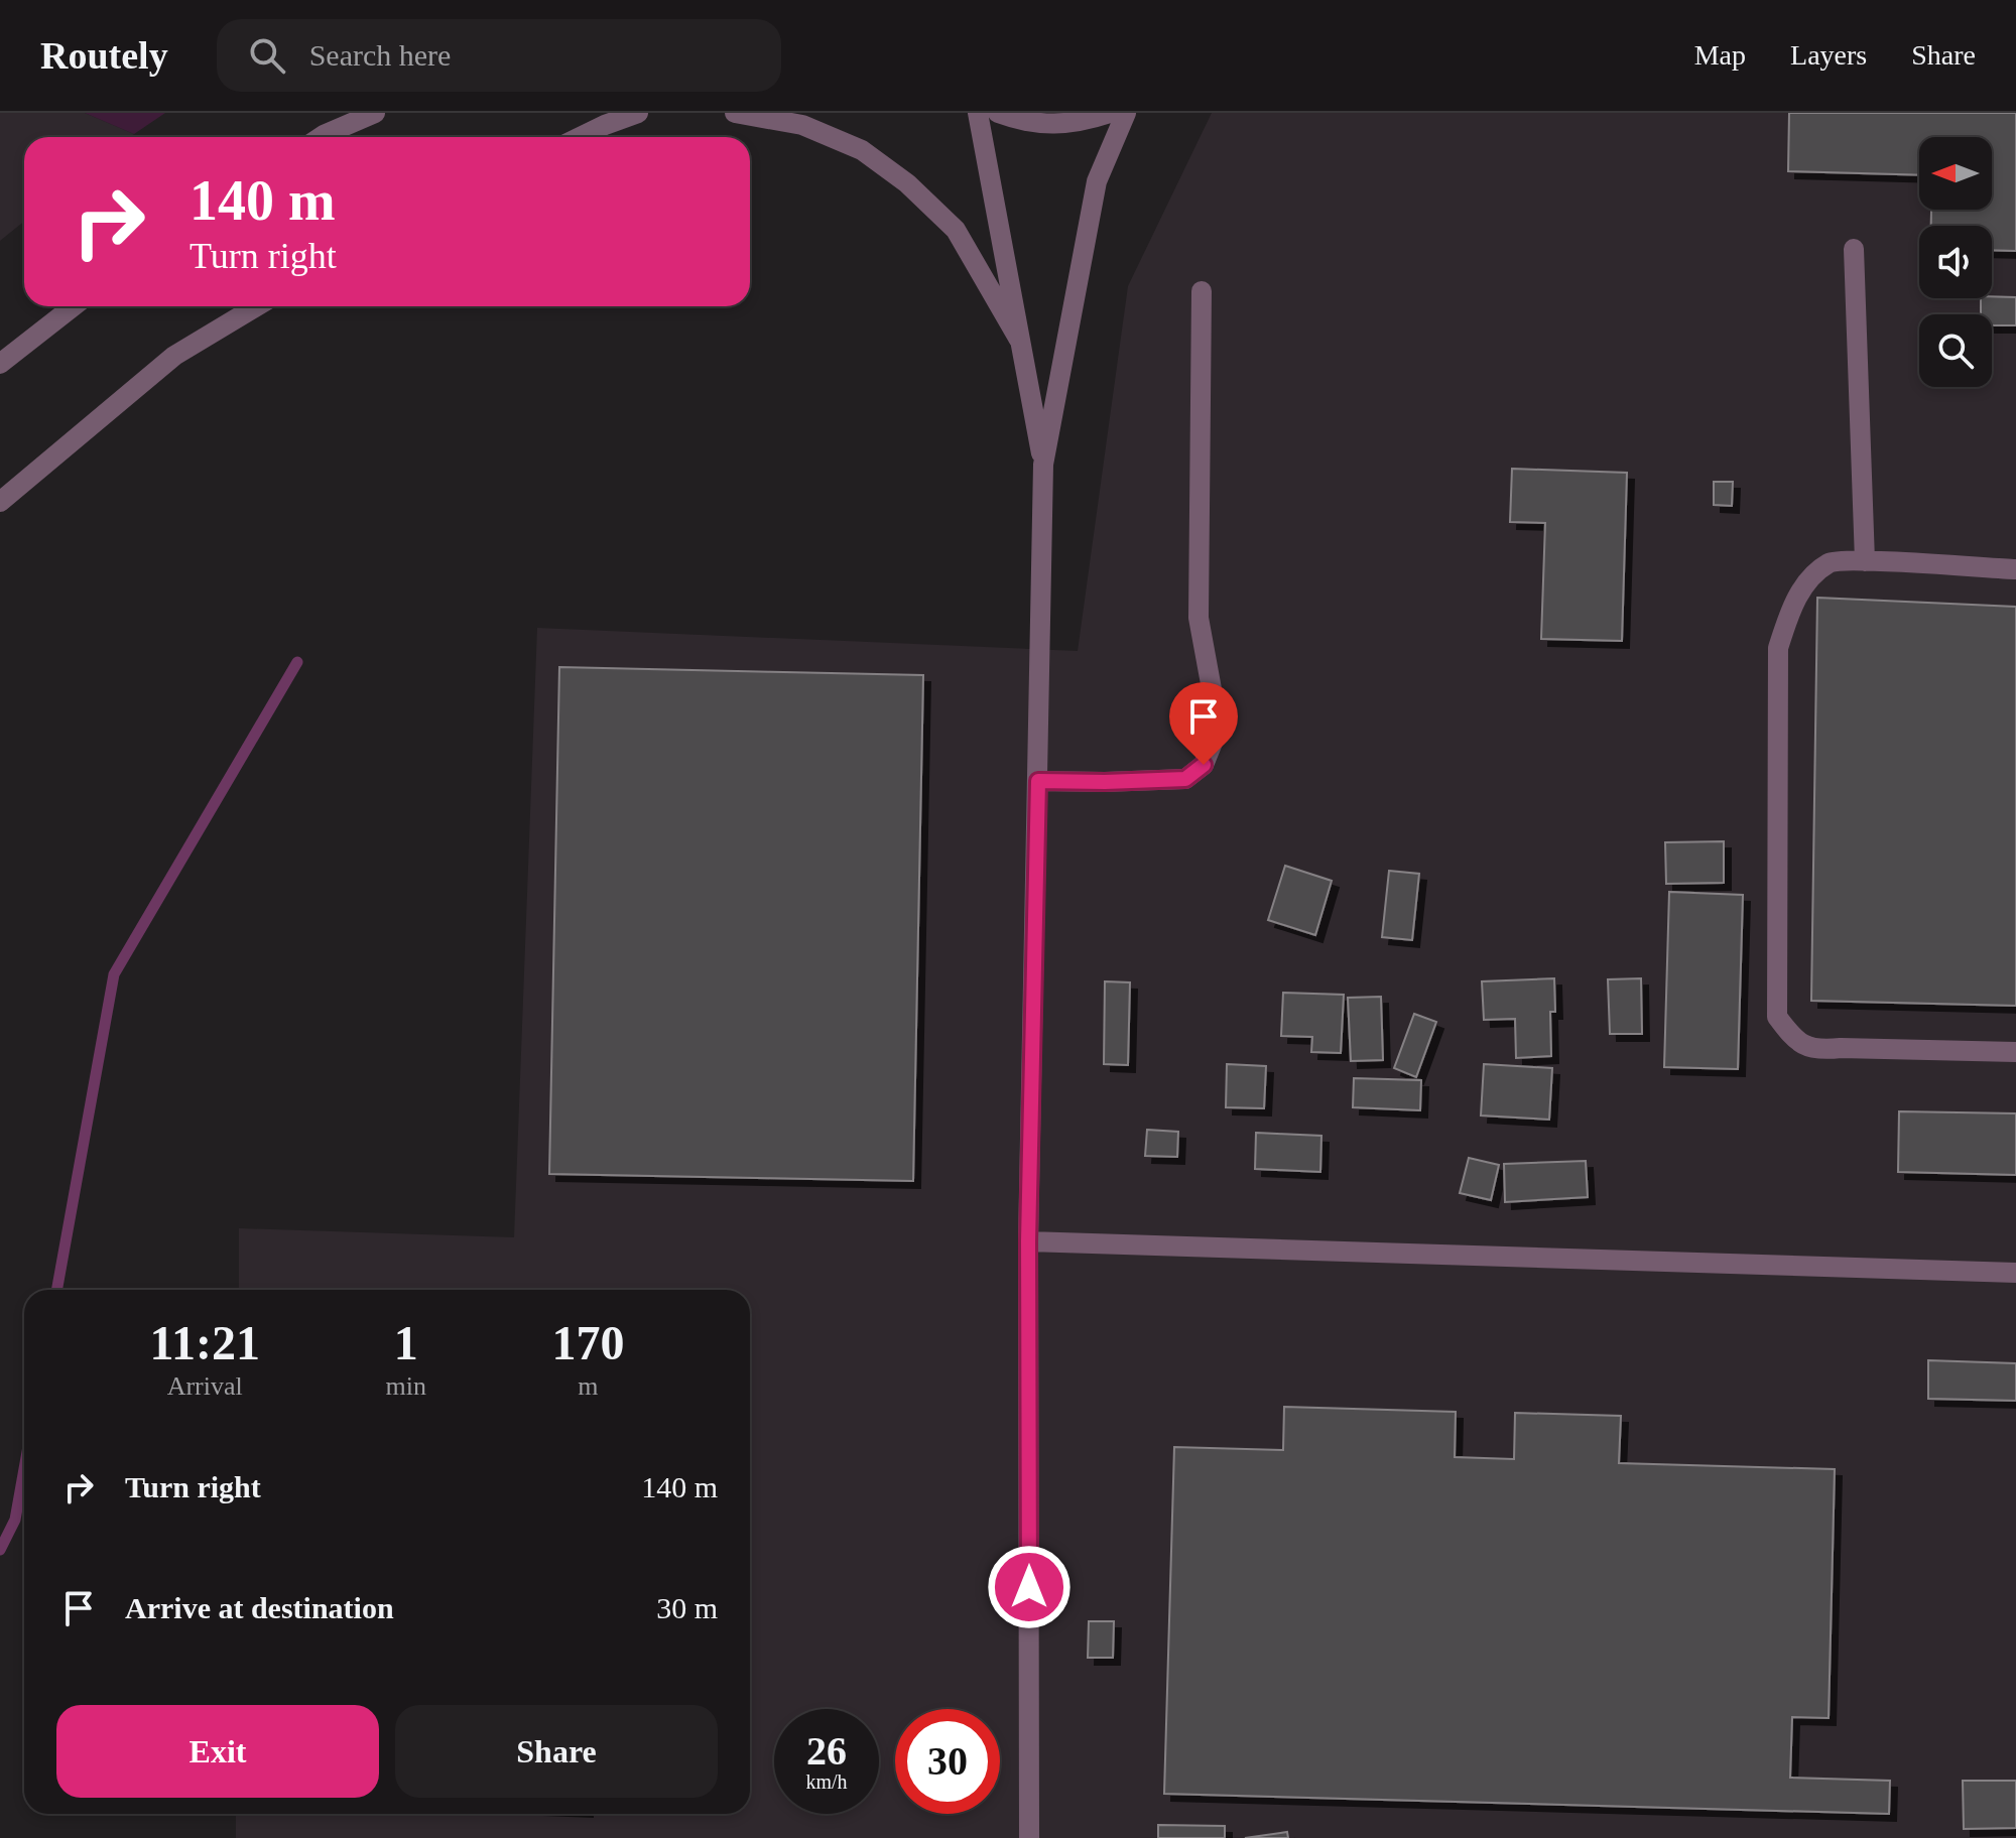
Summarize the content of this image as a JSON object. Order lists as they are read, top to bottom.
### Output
{
  "north": "left",
  "page": {
    "header": "Routely",
    "search": "Search here",
    "nav": ["Map", "Layers", "Share"],
    "turn": ["140 m", "Turn right"],
    "eta": [
      "11:21",
      "Arrival",
      "1",
      "min",
      "170",
      "m"
    ],
    "list": [
      {
        "name": "Turn right",
        "value": "140 m"
      },
      {
        "name": "Arrive at destination",
        "value": "30 m"
      }
    ],
    "buttons": ["Exit", "Share"],
    "speed": "26 km/h",
    "limit": "30"
  }
}
